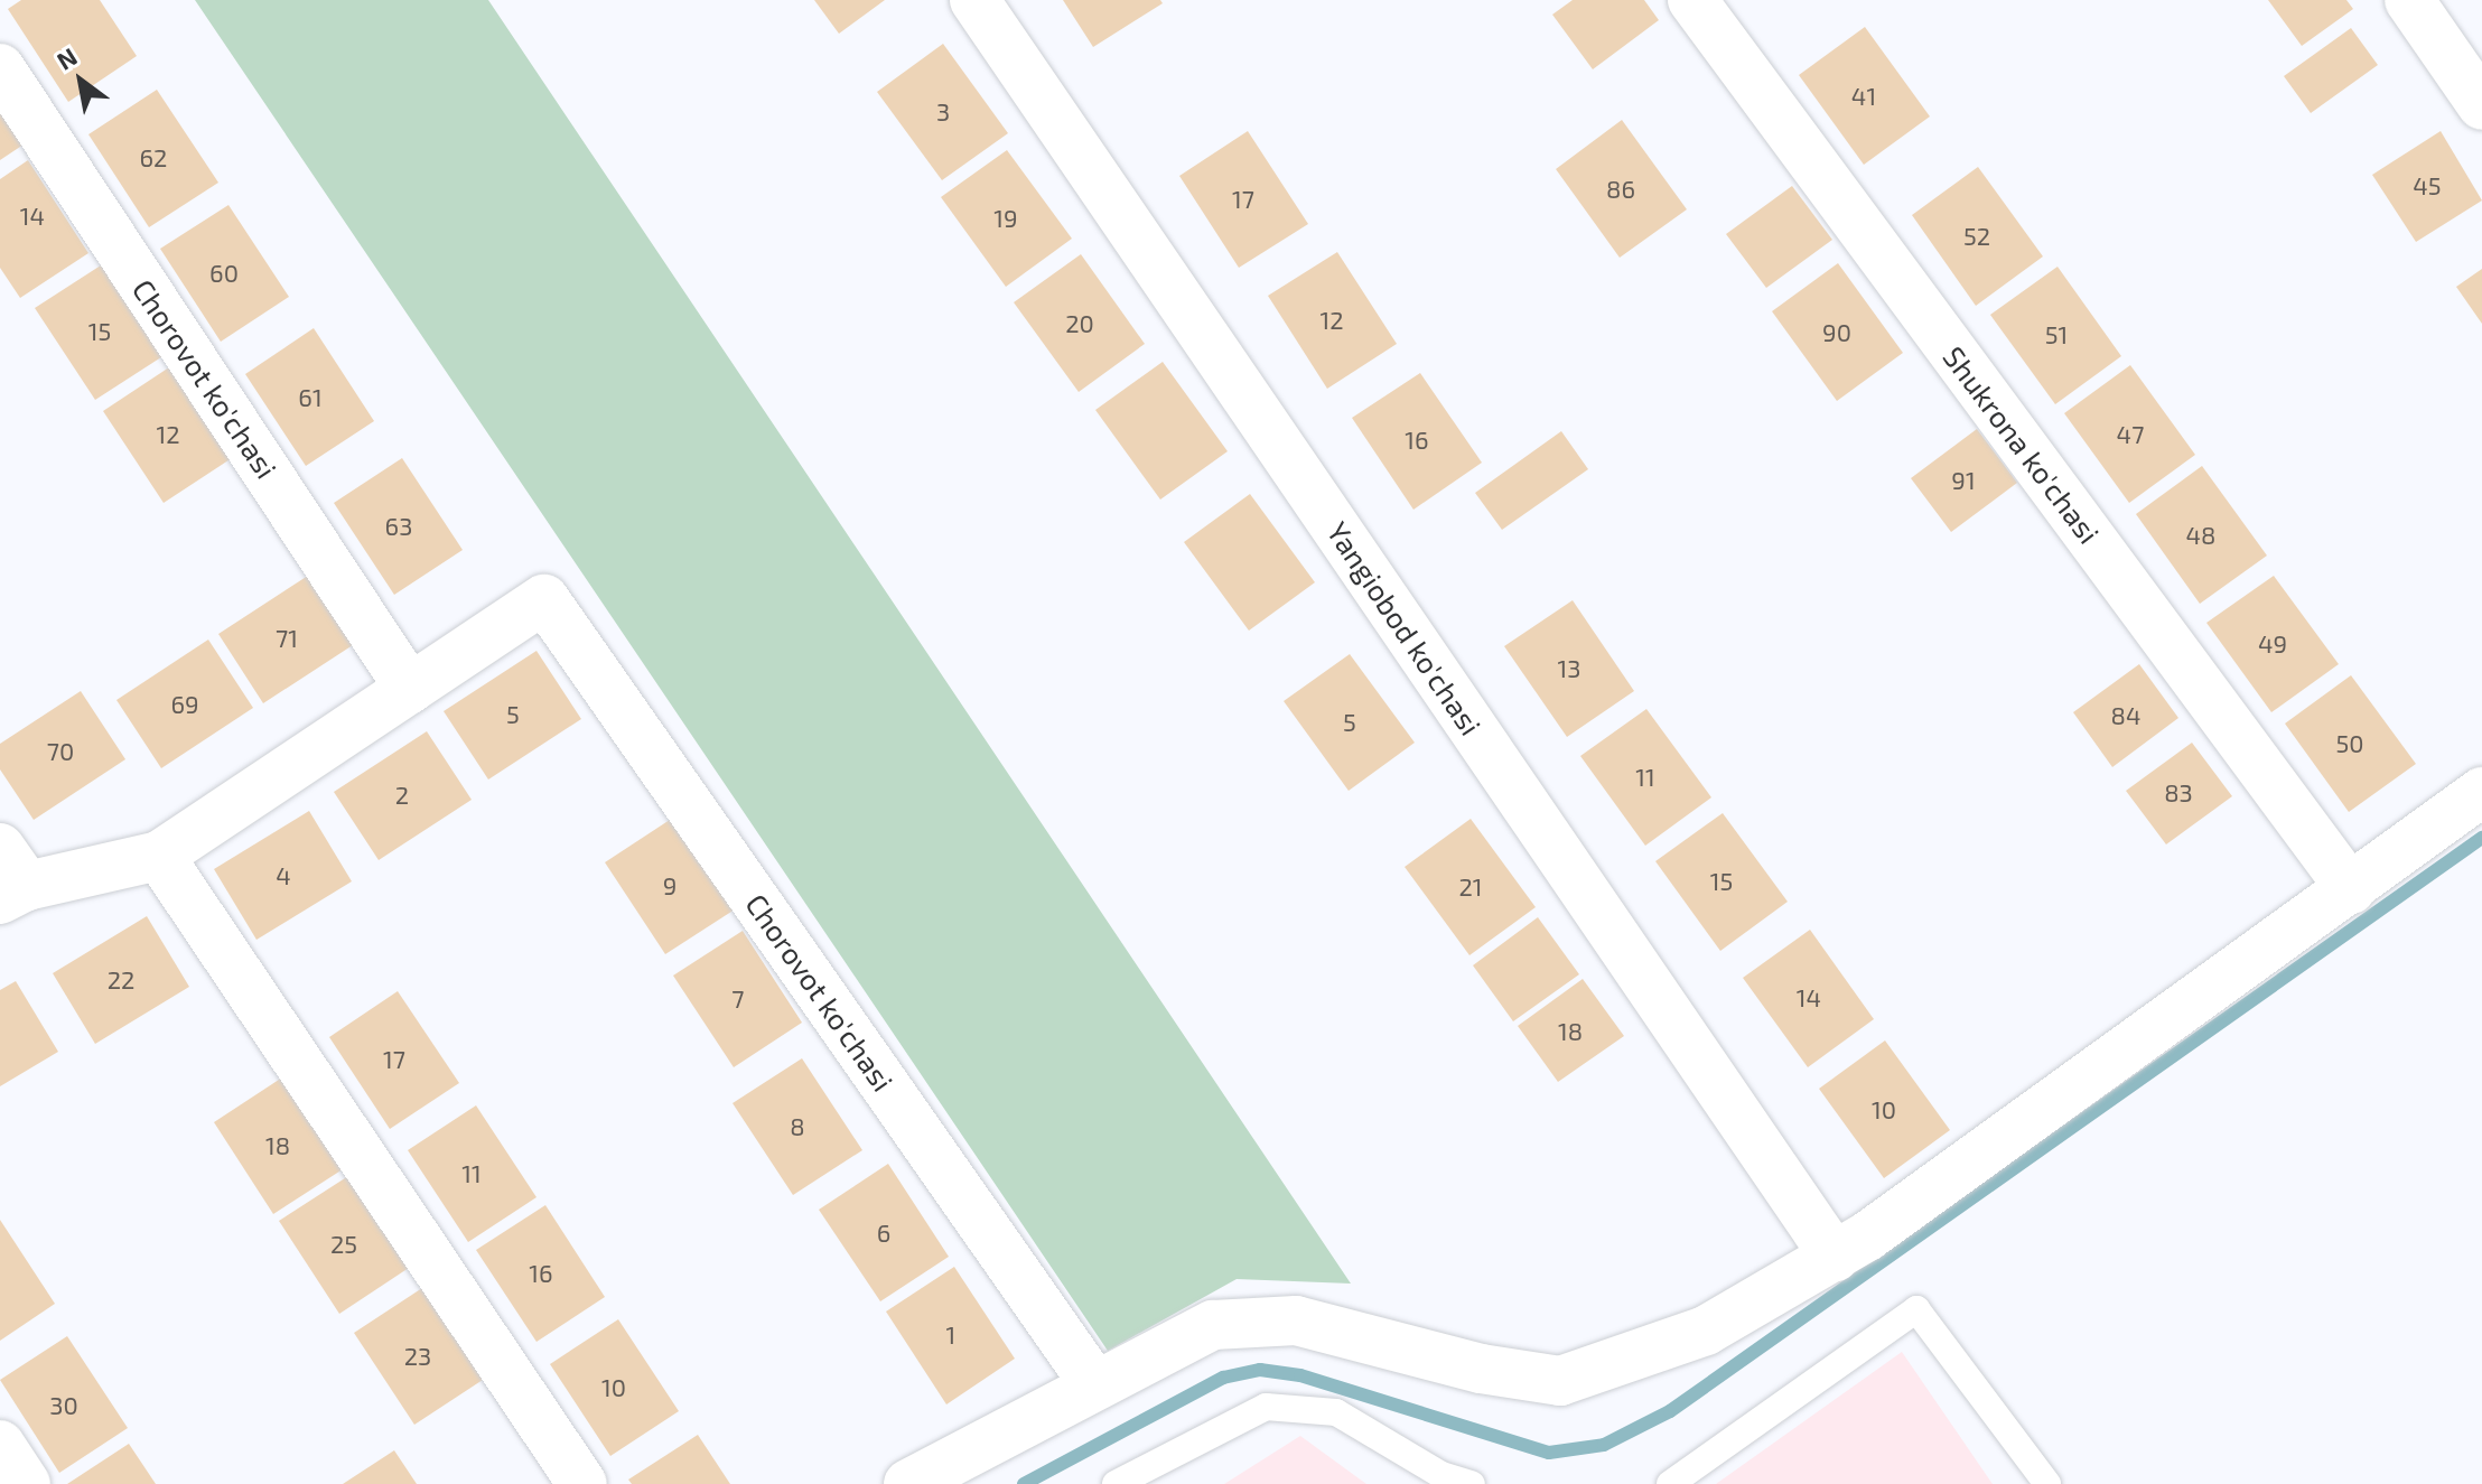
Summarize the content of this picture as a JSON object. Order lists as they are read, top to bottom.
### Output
{
  "streets": {
    "street": ["Chorovot ko'chasi", "Shukrona ko'chasi", "Yangiobod ko'chasi"]
  },
  "house_numbers": [
    "41",
    "3",
    "62",
    "45",
    "86",
    "17",
    "14",
    "19",
    "52",
    "60",
    "12",
    "20",
    "15",
    "90",
    "51",
    "61",
    "12",
    "47",
    "16",
    "91",
    "63",
    "48",
    "71",
    "49",
    "13",
    "69",
    "5",
    "84",
    "5",
    "50",
    "70",
    "11",
    "83",
    "2",
    "4",
    "15",
    "9",
    "21",
    "22",
    "14",
    "7",
    "18",
    "17",
    "10",
    "8",
    "18",
    "11",
    "6",
    "25",
    "16",
    "1",
    "23",
    "10",
    "30"
  ],
  "north": "top left"
}
